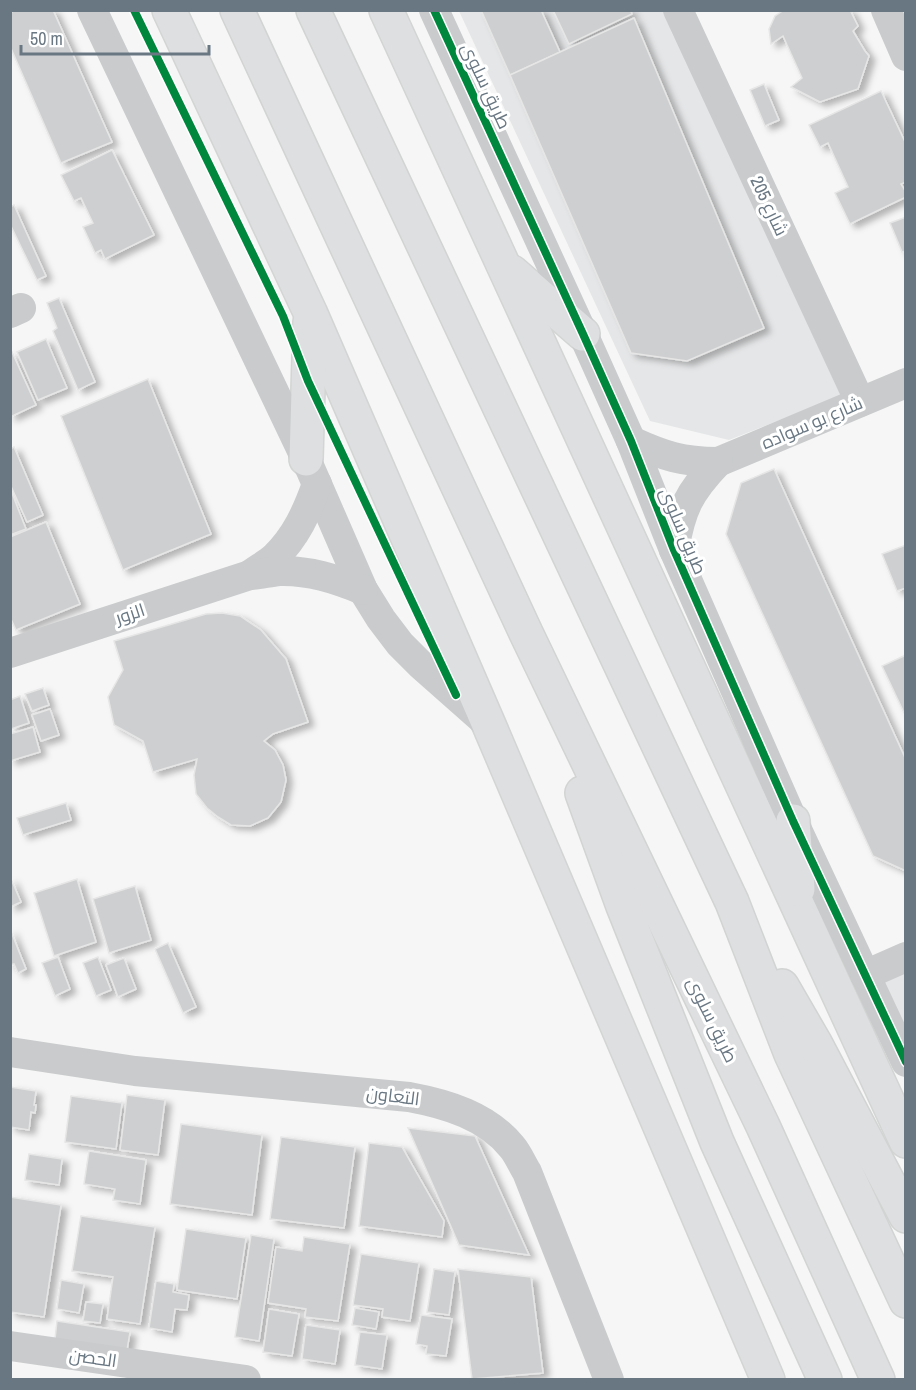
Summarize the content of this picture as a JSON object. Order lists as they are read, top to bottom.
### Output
{
  "streets": {
    "main road": ["طريق سلوى"],
    "street": [
      "شارع 205",
      "شارع بو سواده",
      "الزور",
      "التعاون",
      "الحصن"
    ]
  },
  "crossings": [
    ["طريق سلوى", "شارع بو سواده"],
    ["شارع 205", "شارع بو سواده"]
  ],
  "scale_bar": "50 m"
}
